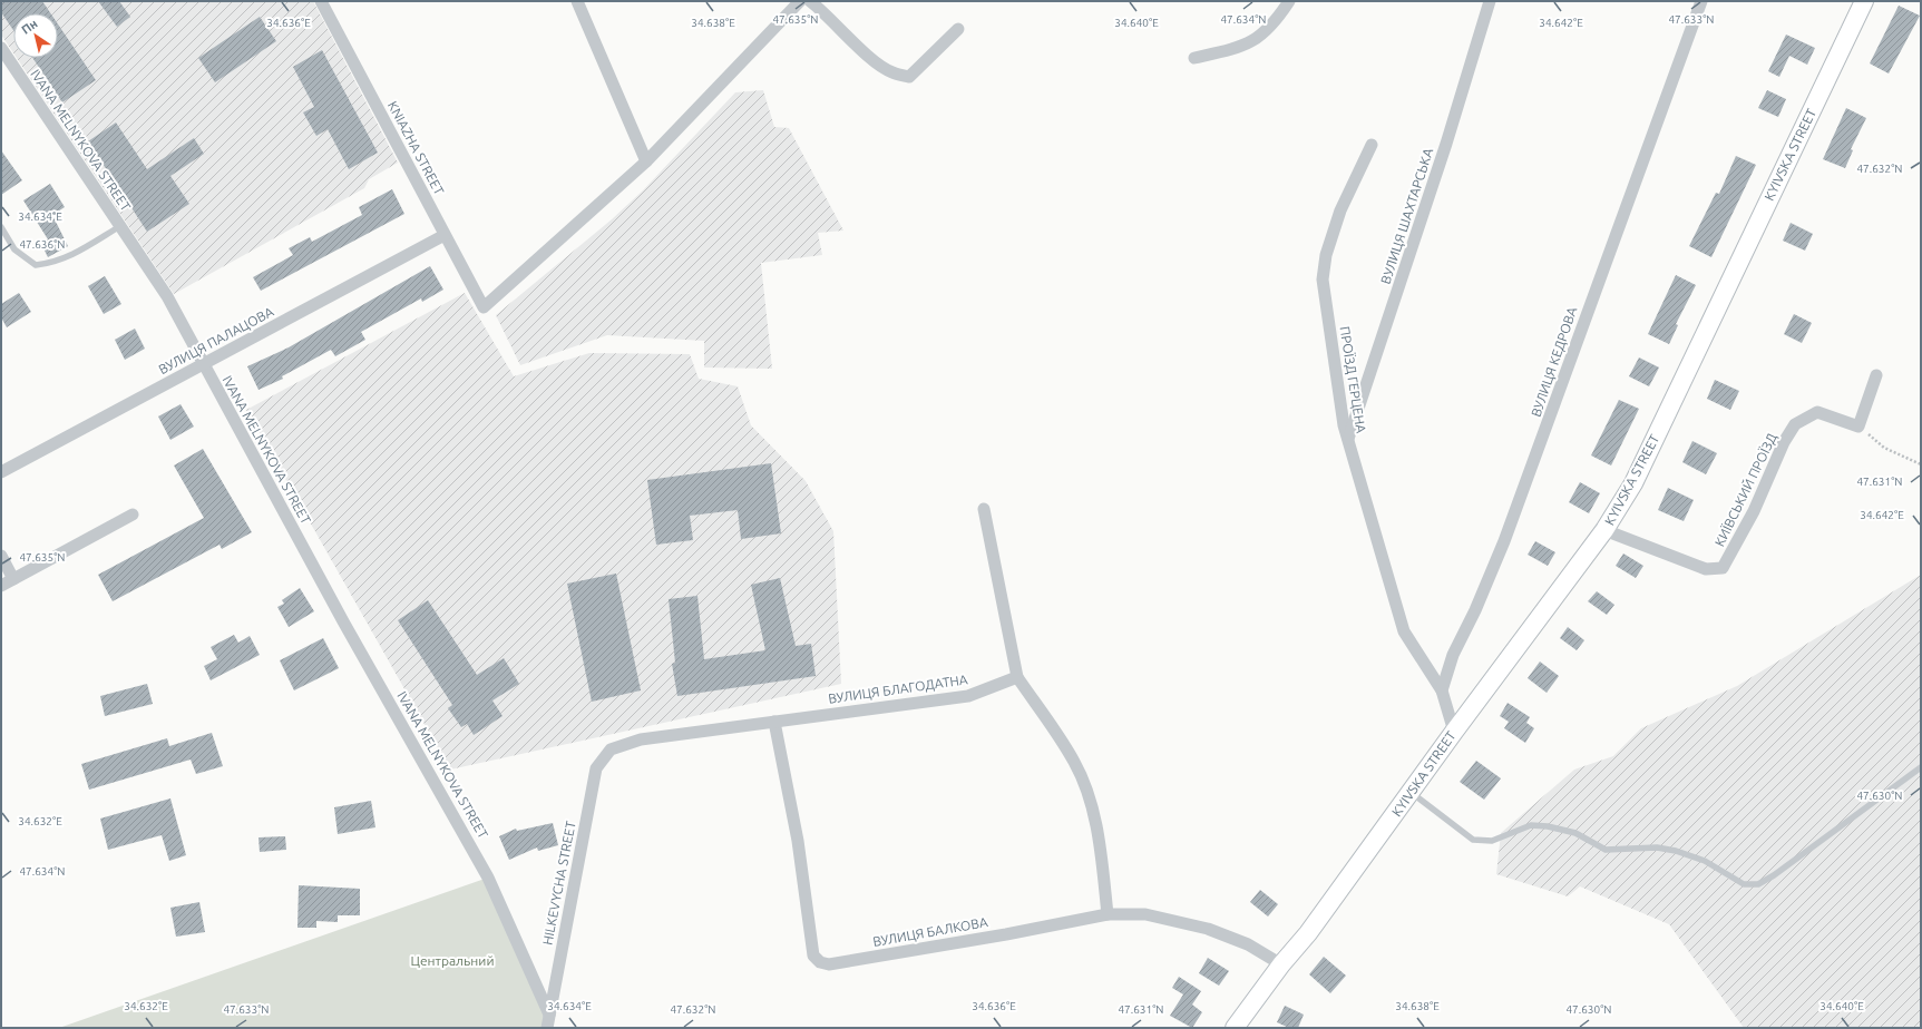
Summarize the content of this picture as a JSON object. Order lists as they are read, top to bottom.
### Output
{
  "streets": {
    "main road": ["KYIVSKA STREET"],
    "street": [
      "IVANA MELNYKOVA STREET",
      "KNIAZHA STREET",
      "ВУЛИЦЯ ШАХТАРСЬКА",
      "ВУЛИЦЯ ПАЛАЦОВА",
      "ВУЛИЦЯ КЕДРОВА",
      "ПРОЇЗД ГЕРЦЕНА",
      "КИЇВСЬКИЙ ПРОЇЗД",
      "ВУЛИЦЯ БЛАГОДАТНА",
      "ВУЛИЦЯ БАЛКОВА"
    ]
  },
  "crossings": [
    ["IVANA MELNYKOVA STREET", "ВУЛИЦЯ ПАЛАЦОВА"],
    ["IVANA MELNYKOVA STREET", "ВУЛИЦЯ БЛАГОДАТНА"],
    ["KNIAZHA STREET", "ВУЛИЦЯ ПАЛАЦОВА"],
    ["KYIVSKA STREET", "КИЇВСЬКИЙ ПРОЇЗД"],
    ["KYIVSKA STREET", "ВУЛИЦЯ БАЛКОВА"],
    ["ВУЛИЦЯ ШАХТАРСЬКА", "ПРОЇЗД ГЕРЦЕНА"],
    ["ВУЛИЦЯ КЕДРОВА", "ПРОЇЗД ГЕРЦЕНА"],
    ["ВУЛИЦЯ БЛАГОДАТНА", "ВУЛИЦЯ БАЛКОВА"]
  ],
  "parks": ["Центральний"],
  "north": "top left",
  "coordinates": [
    "47.635°N",
    "47.634°N",
    "47.633°N",
    "34.636°E",
    "34.640°E",
    "34.638°E",
    "34.642°E",
    "47.632°N",
    "34.634°E",
    "47.636°N",
    "47.631°N",
    "47.630°N",
    "34.632°E"
  ]
}
